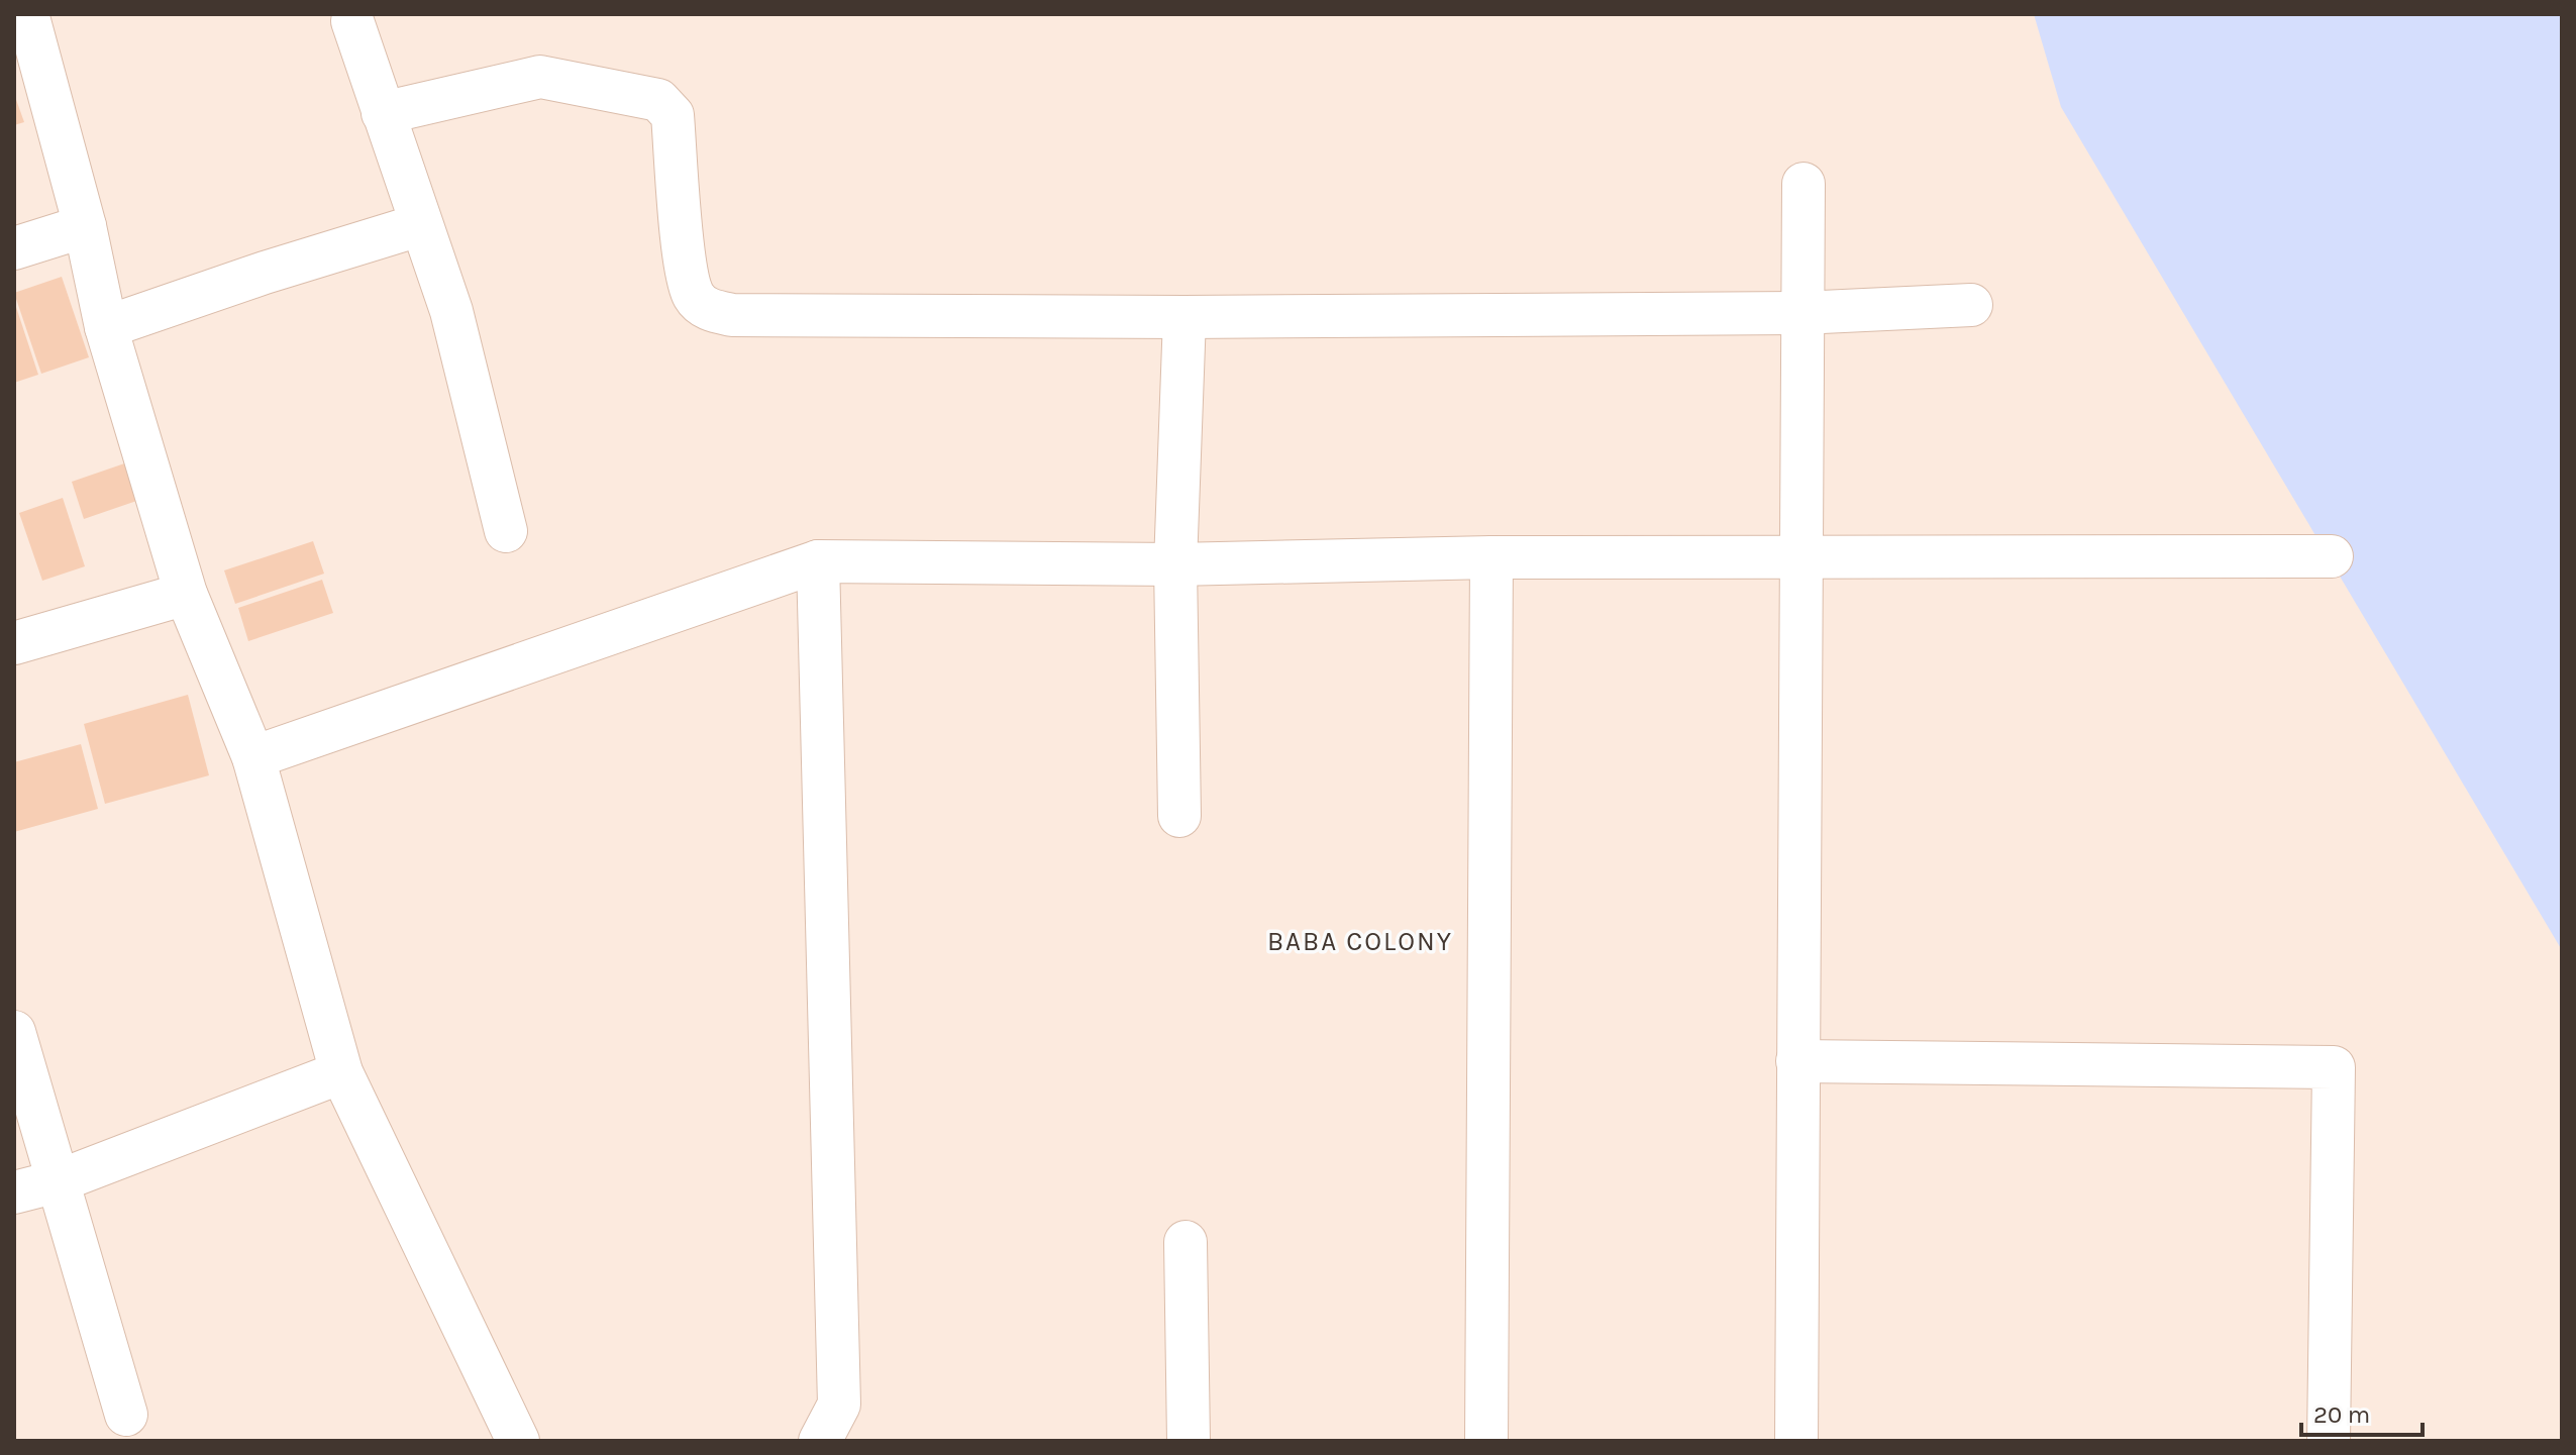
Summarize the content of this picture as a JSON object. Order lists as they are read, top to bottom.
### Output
{
  "districts": ["BABA COLONY"],
  "scale_bar": "20 m"
}
